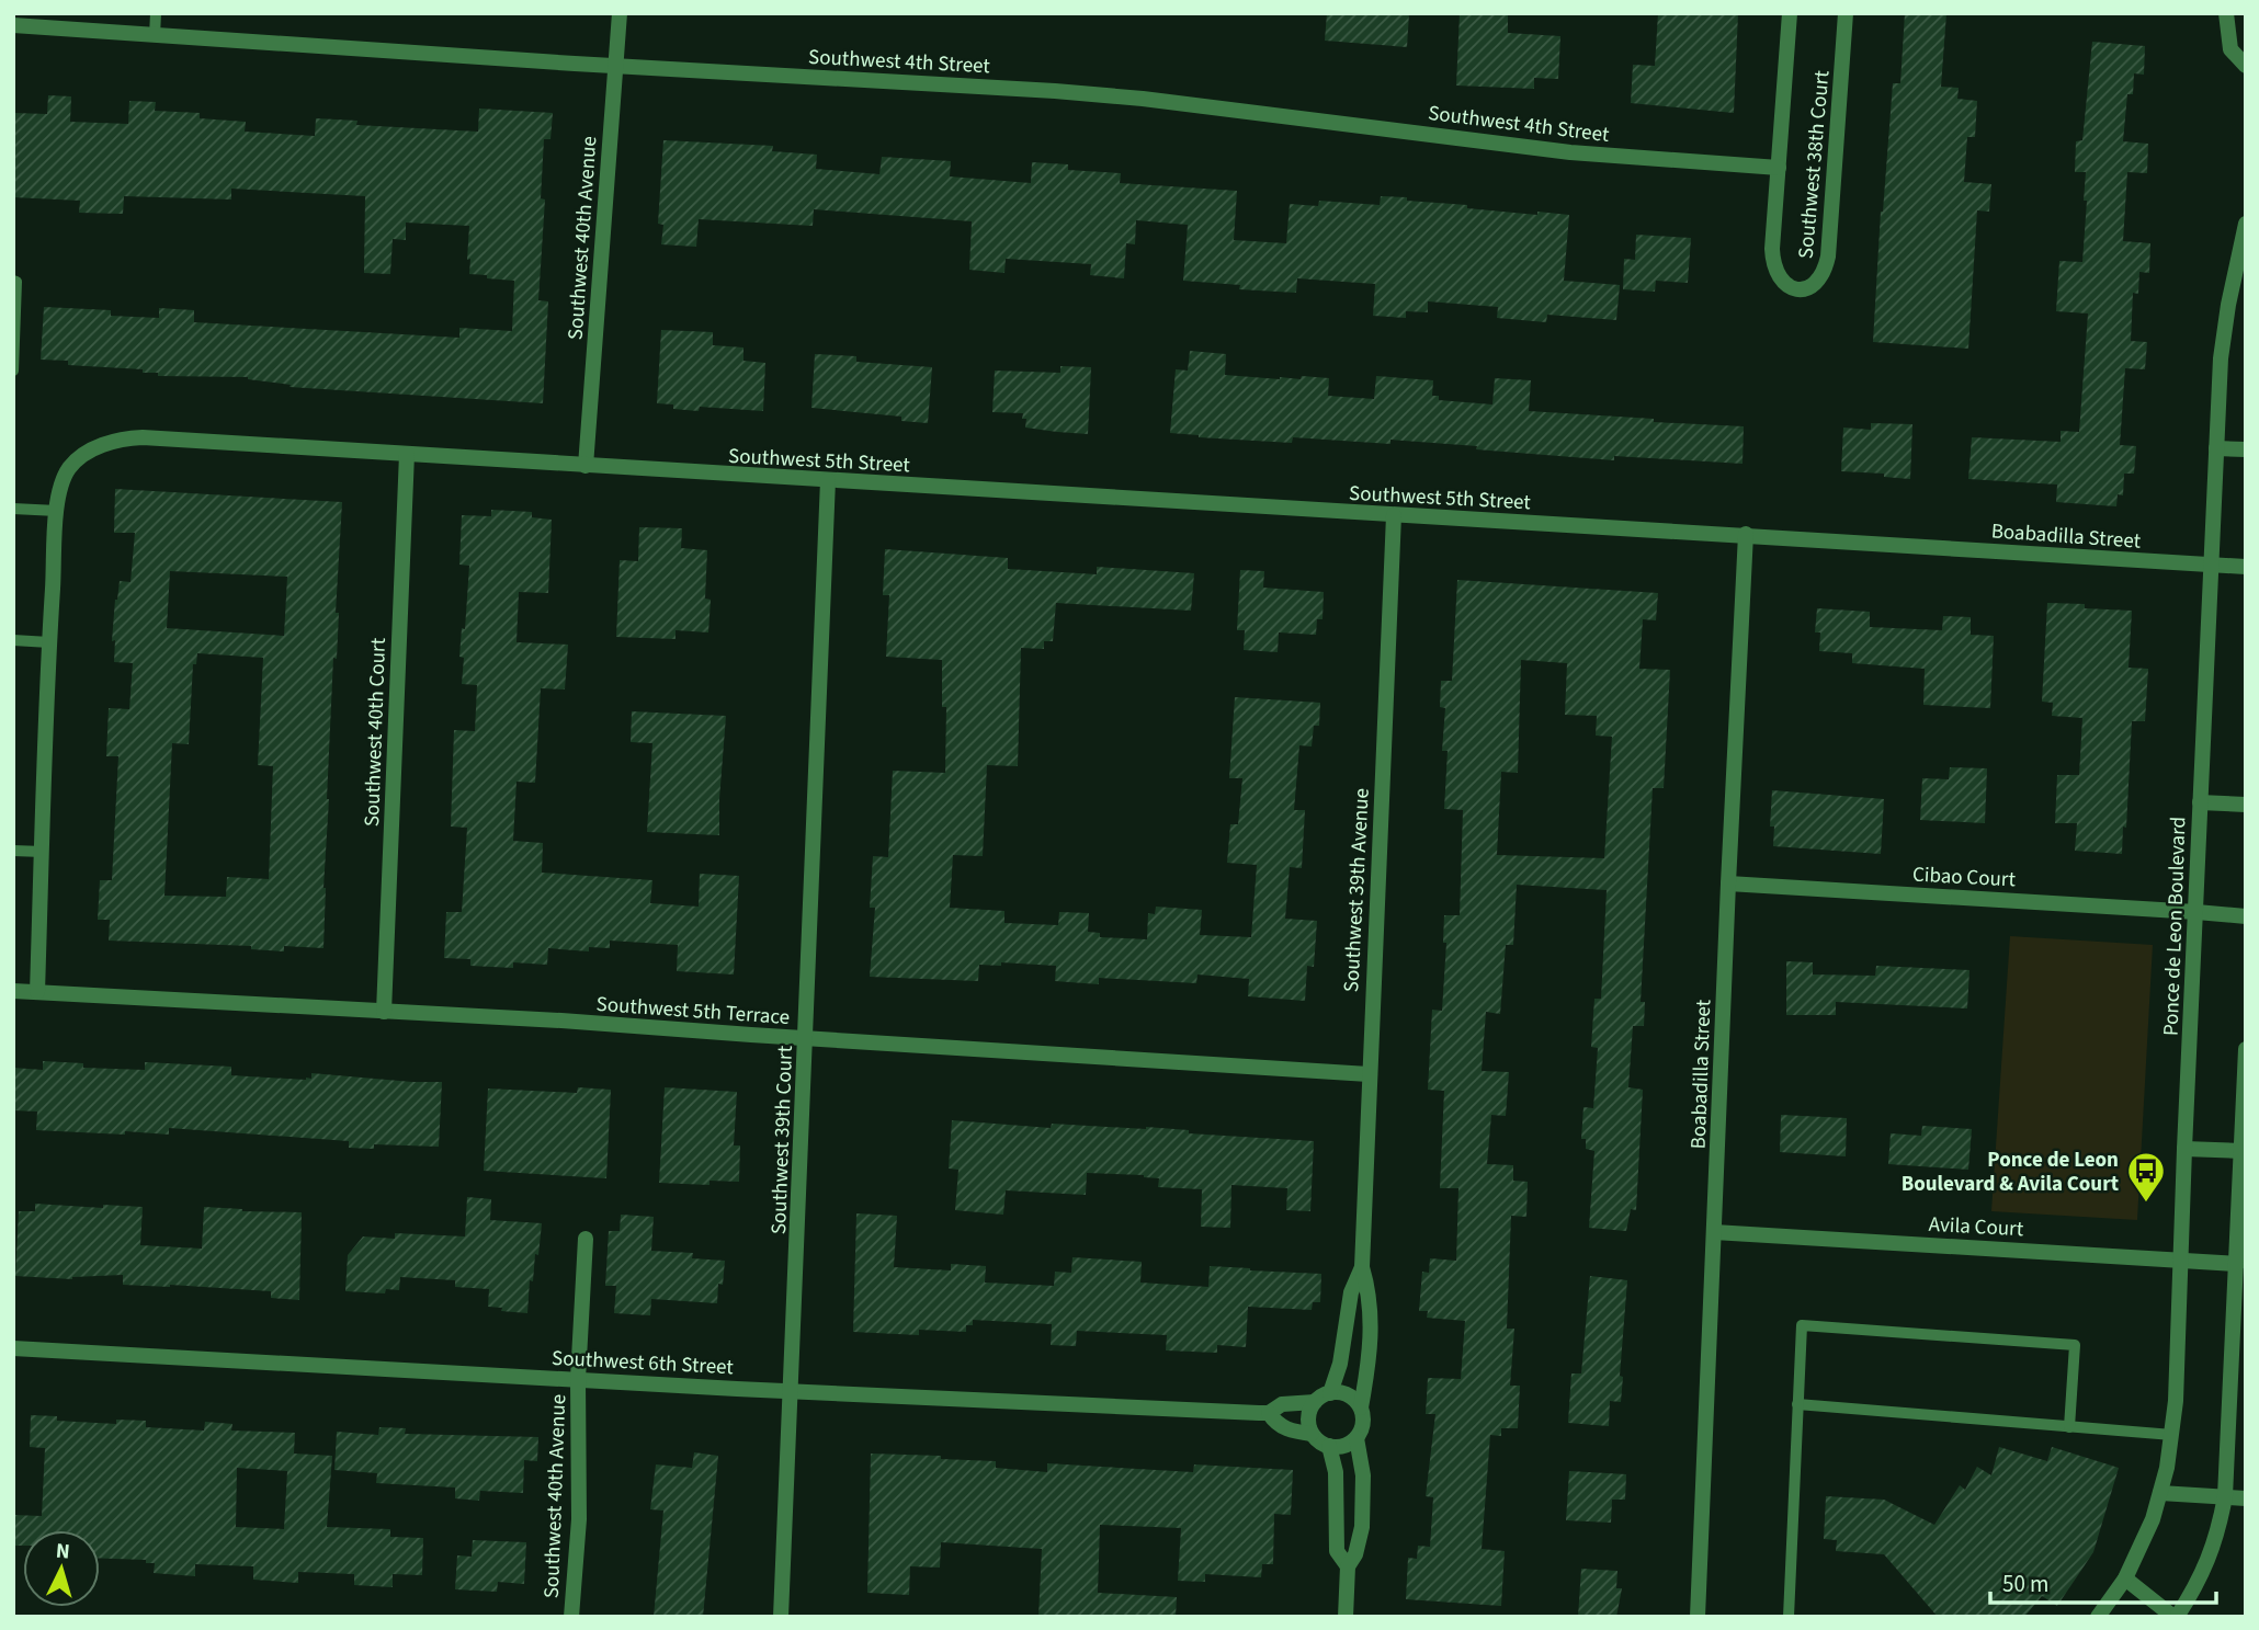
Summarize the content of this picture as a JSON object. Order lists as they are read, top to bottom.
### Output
{
  "streets": {
    "street": [
      "Southwest 4th Street",
      "Southwest 38th Court",
      "Southwest 40th Avenue",
      "Southwest 5th Street",
      "Boabadilla Street",
      "Southwest 40th Court",
      "Cibao Court",
      "Southwest 39th Avenue",
      "Ponce de Leon Boulevard",
      "Southwest 5th Terrace",
      "Southwest 39th Court",
      "Avila Court",
      "Southwest 6th Street"
    ]
  },
  "crossings": [
    ["Southwest 4th Street", "Southwest 38th Court"],
    ["Southwest 4th Street", "Southwest 40th Avenue"],
    ["Southwest 40th Avenue", "Southwest 5th Street"],
    ["Southwest 40th Avenue", "Southwest 6th Street"],
    ["Southwest 5th Street", "Boabadilla Street"],
    ["Southwest 5th Street", "Southwest 40th Court"],
    ["Southwest 5th Street", "Southwest 39th Avenue"],
    ["Southwest 5th Street", "Southwest 39th Court"],
    ["Boabadilla Street", "Cibao Court"],
    ["Boabadilla Street", "Ponce de Leon Boulevard"],
    ["Boabadilla Street", "Avila Court"],
    ["Southwest 40th Court", "Southwest 5th Terrace"],
    ["Cibao Court", "Ponce de Leon Boulevard"],
    ["Southwest 39th Avenue", "Southwest 5th Terrace"],
    ["Southwest 39th Avenue", "Southwest 6th Street"],
    ["Ponce de Leon Boulevard", "Avila Court"],
    ["Southwest 5th Terrace", "Southwest 39th Court"],
    ["Southwest 39th Court", "Southwest 6th Street"]
  ],
  "places": {
    "bus stop": ["Ponce de Leon Boulevard & Avila Court"]
  },
  "scale_bar": "50 m",
  "north": "top"
}
